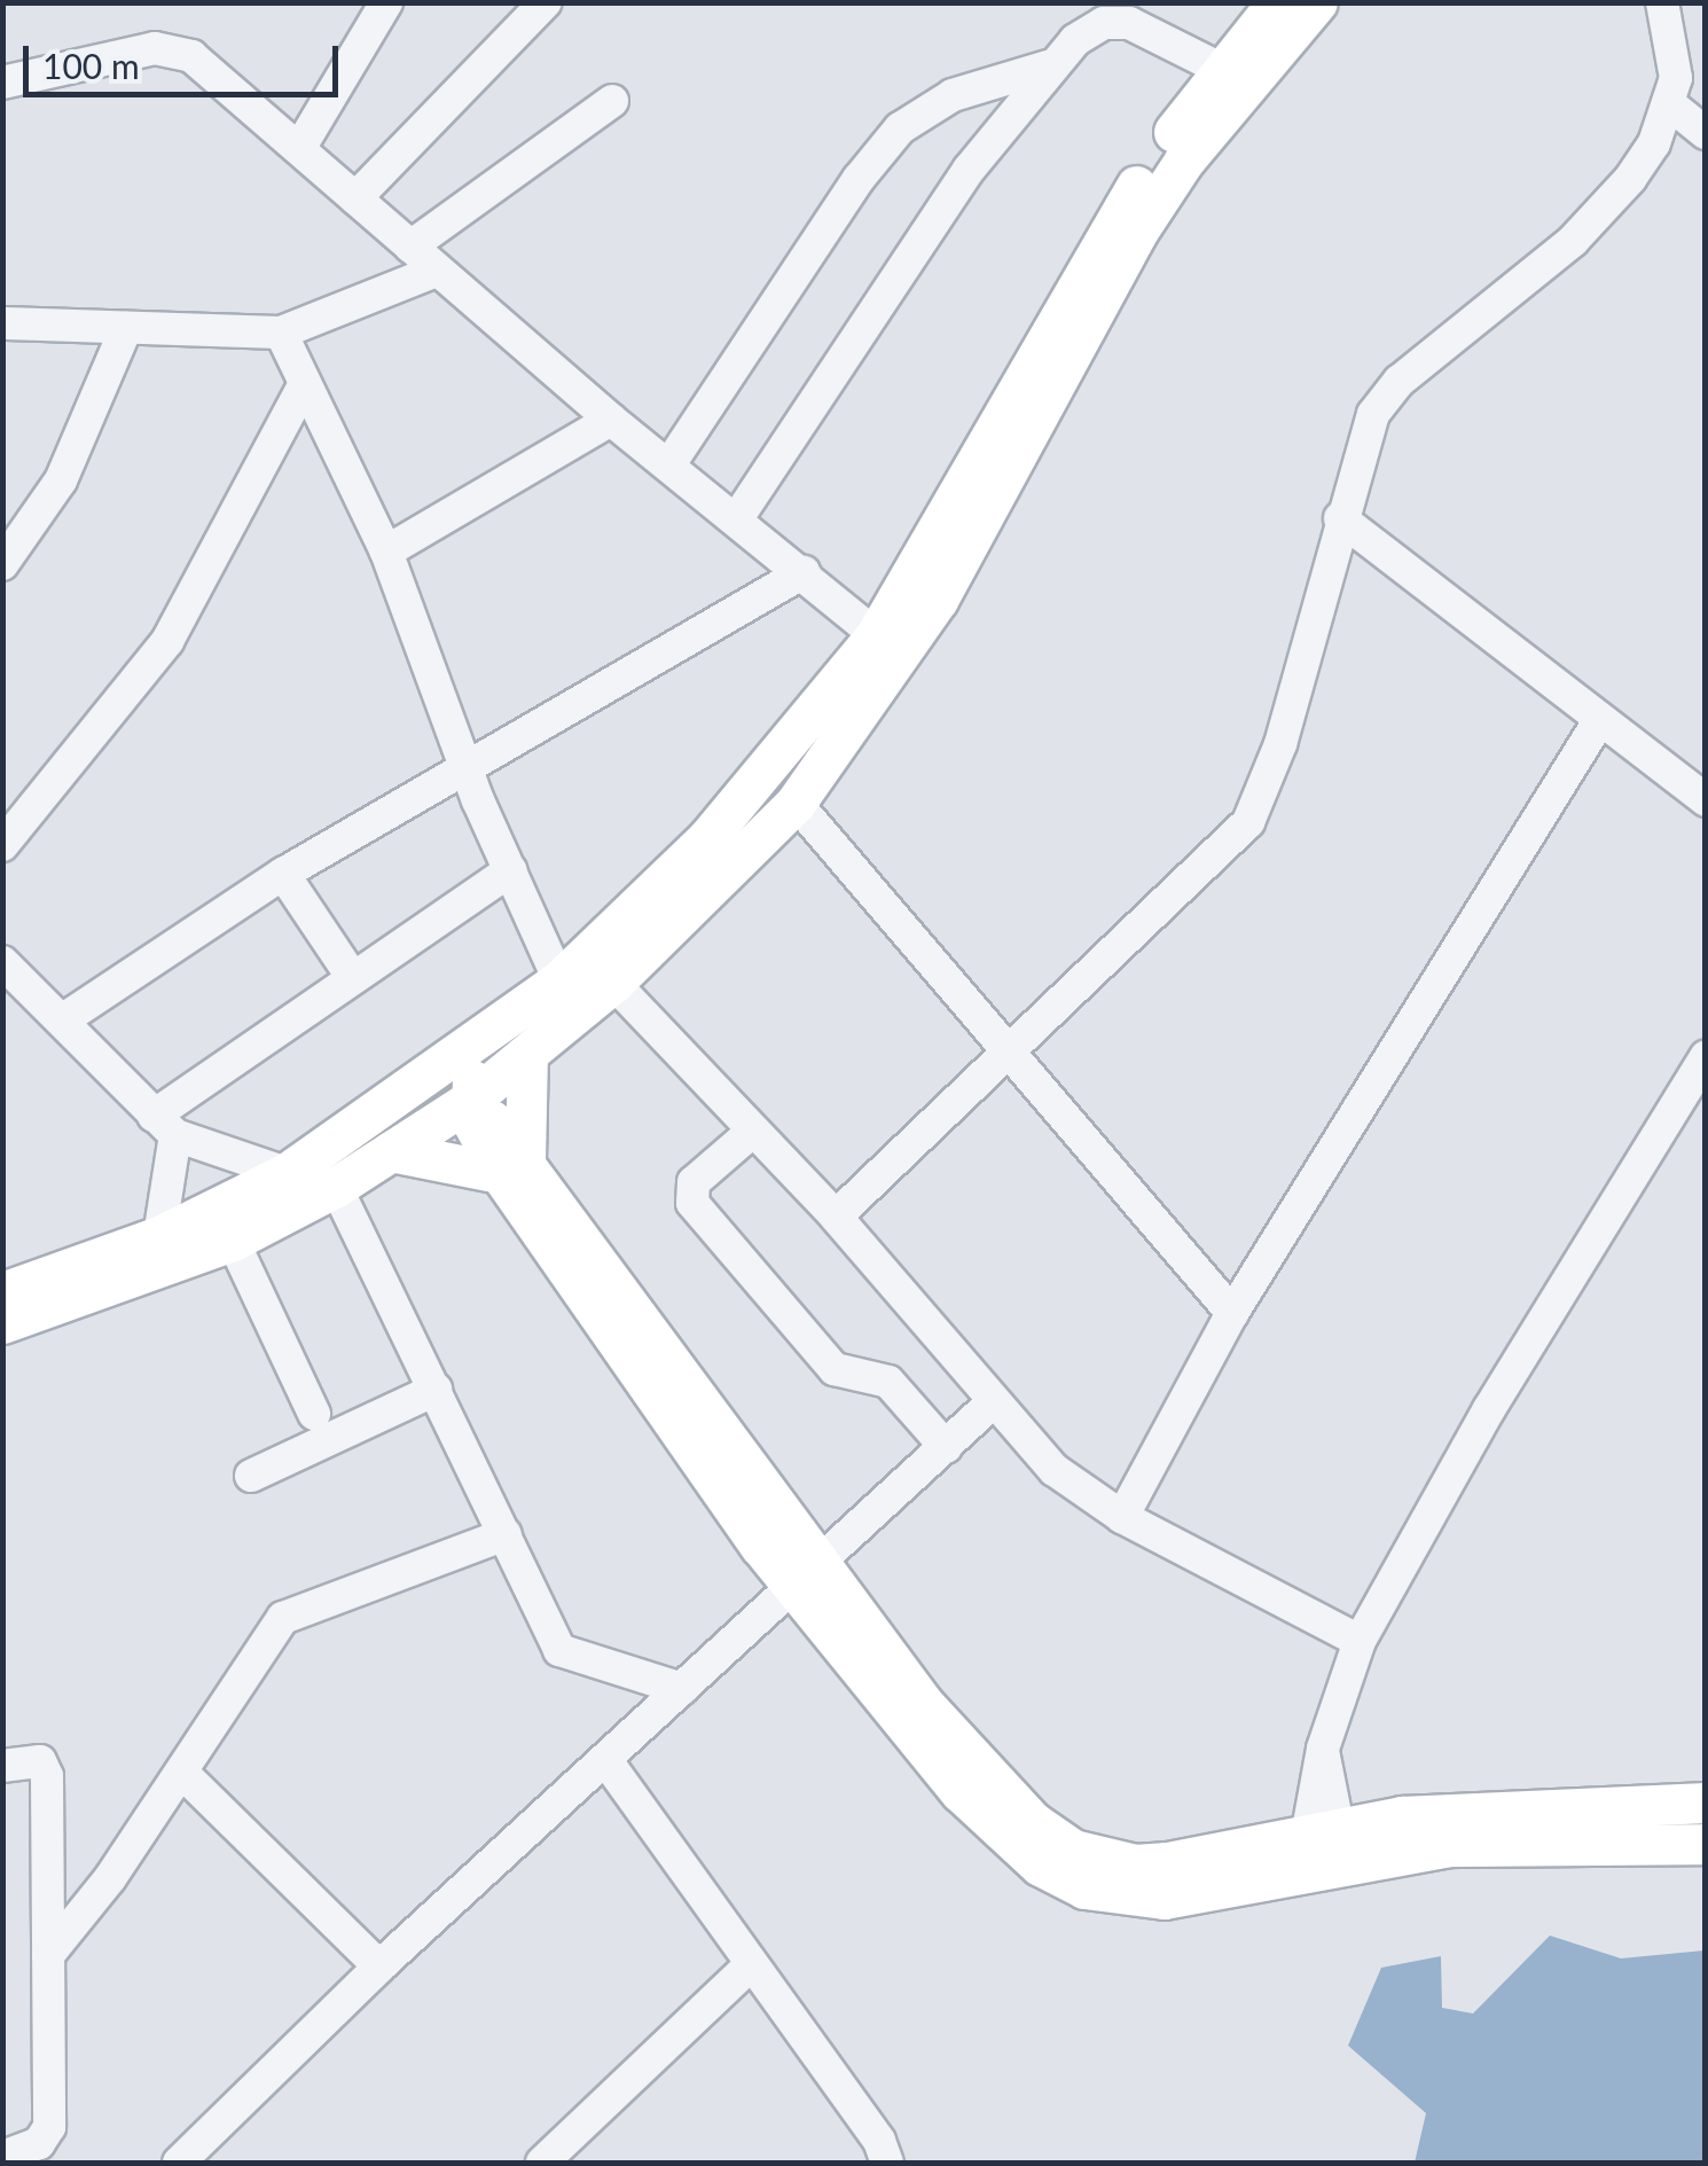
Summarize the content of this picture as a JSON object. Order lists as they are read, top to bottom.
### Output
{
  "scale_bar": "100 m"
}
